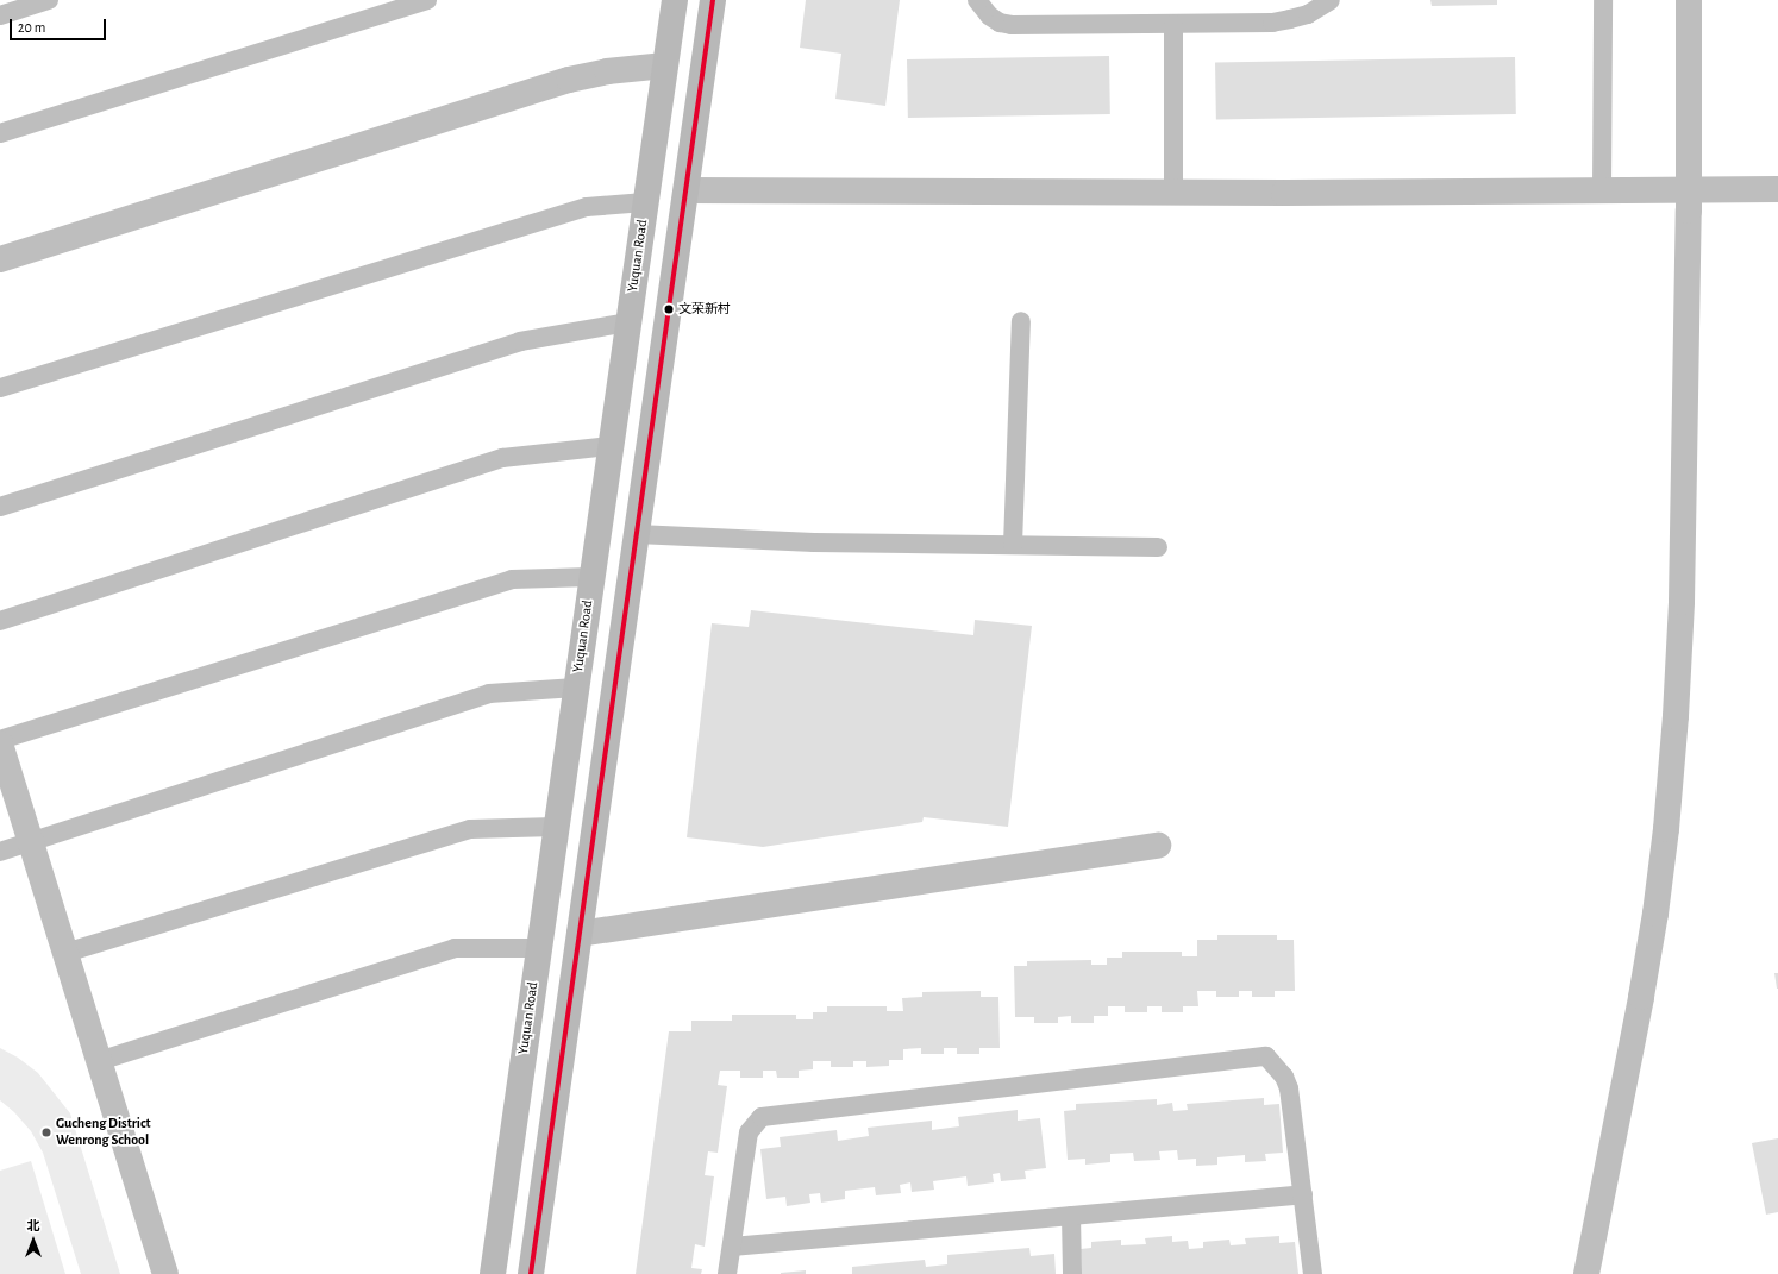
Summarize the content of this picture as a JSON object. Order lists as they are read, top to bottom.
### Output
{
  "streets": {
    "main road": ["Yuquan Road"]
  },
  "places": ["文荣新村", "Gucheng District Wenrong School"],
  "scale_bar": "20 m",
  "north": "top"
}
